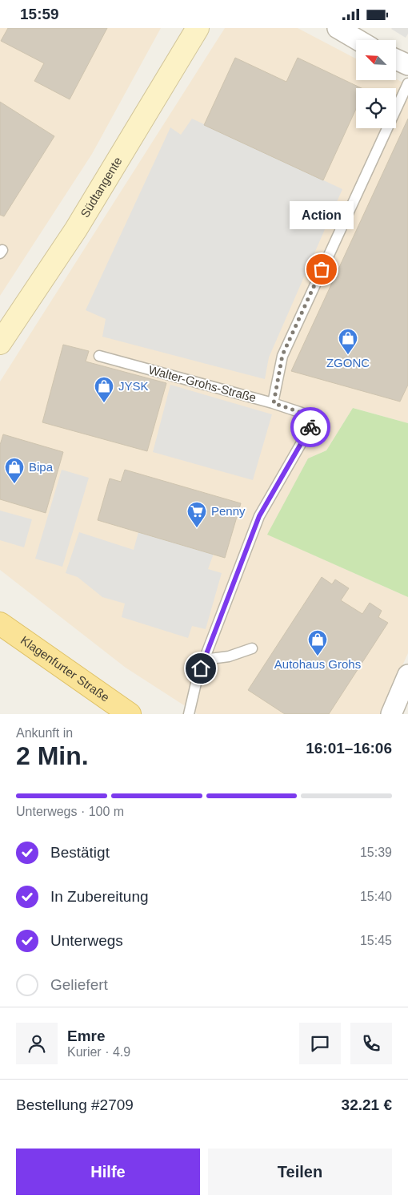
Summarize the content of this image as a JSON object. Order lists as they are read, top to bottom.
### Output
{
  "streets": {
    "main road": ["Südtangente", "Klagenfurter Straße"],
    "lane": ["Walter-Grohs-Straße"]
  },
  "places": {
    "other": ["Action"],
    "shop": [
      "ZGONC",
      "JYSK",
      "Bipa",
      "Autohaus Grohs"
    ],
    "supermarket": ["Penny"]
  },
  "north": "top left",
  "page": {
    "status": "15:59",
    "bubble": "Action",
    "heading": ["2 Min.", "Ankunft in", "16:01–16:06"],
    "panel": [
      "Emre",
      "Kurier · 4.9",
      "Bestellung #2709",
      "32.21 €"
    ],
    "bar": "Unterwegs · 100 m",
    "list": [
      ["Bestätigt", "15:39"],
      ["In Zubereitung", "15:40"],
      ["Unterwegs", "15:45"],
      "Geliefert"
    ],
    "buttons": ["Hilfe", "Teilen"]
  }
}
